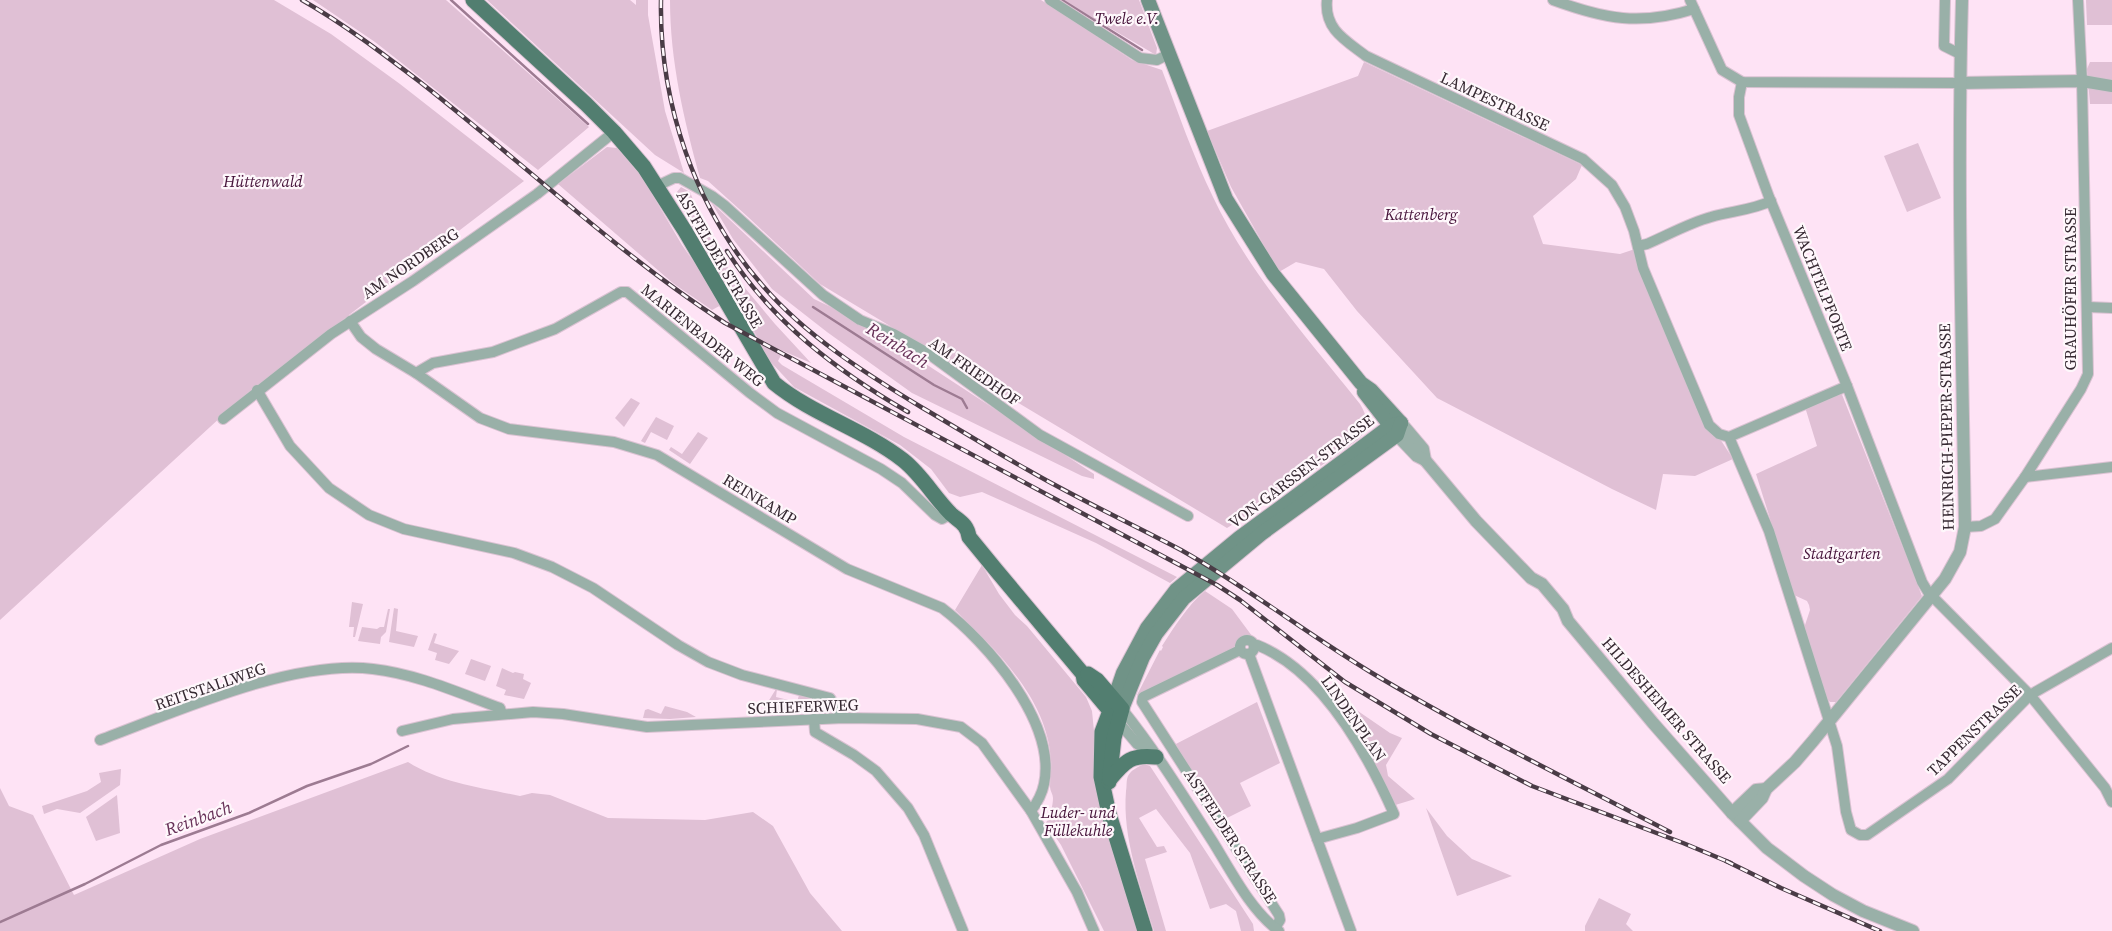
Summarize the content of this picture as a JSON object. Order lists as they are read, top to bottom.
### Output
{
  "streets": {
    "main road": ["ASTFELDER STRASSE", "VON-GARSSEN-STRASSE", "HILDESHEIMER STRASSE"],
    "street": [
      "LAMPESTRASSE",
      "AM NORDBERG",
      "WACHTELPFORTE",
      "GRAUHÖFER STRASSE",
      "MARIENBADER WEG",
      "AM FRIEDHOF",
      "HEINRICH-PIEPER-STRASSE",
      "REINKAMP",
      "REITSTALLWEG",
      "SCHIEFERWEG",
      "LINDENPLAN",
      "TAPPENSTRASSE"
    ]
  },
  "crossings": [
    ["ASTFELDER STRASSE", "AM NORDBERG"],
    ["ASTFELDER STRASSE", "MARIENBADER WEG"],
    ["ASTFELDER STRASSE", "AM FRIEDHOF"],
    ["ASTFELDER STRASSE", "VON-GARSSEN-STRASSE"],
    ["AM NORDBERG", "REINKAMP"],
    ["WACHTELPFORTE", "HEINRICH-PIEPER-STRASSE"],
    ["WACHTELPFORTE", "TAPPENSTRASSE"],
    ["GRAUHÖFER STRASSE", "HEINRICH-PIEPER-STRASSE"],
    ["MARIENBADER WEG", "REINKAMP"],
    ["HEINRICH-PIEPER-STRASSE", "HILDESHEIMER STRASSE"],
    ["HEINRICH-PIEPER-STRASSE", "TAPPENSTRASSE"],
    ["VON-GARSSEN-STRASSE", "HILDESHEIMER STRASSE"],
    ["REINKAMP", "SCHIEFERWEG"],
    ["REITSTALLWEG", "SCHIEFERWEG"]
  ],
  "water": ["Reinbach"],
  "parks": [
    "Twele e.V.",
    "Hüttenwald",
    "Kattenberg",
    "Stadtgarten",
    "Luder- und Füllekuhle"
  ]
}
